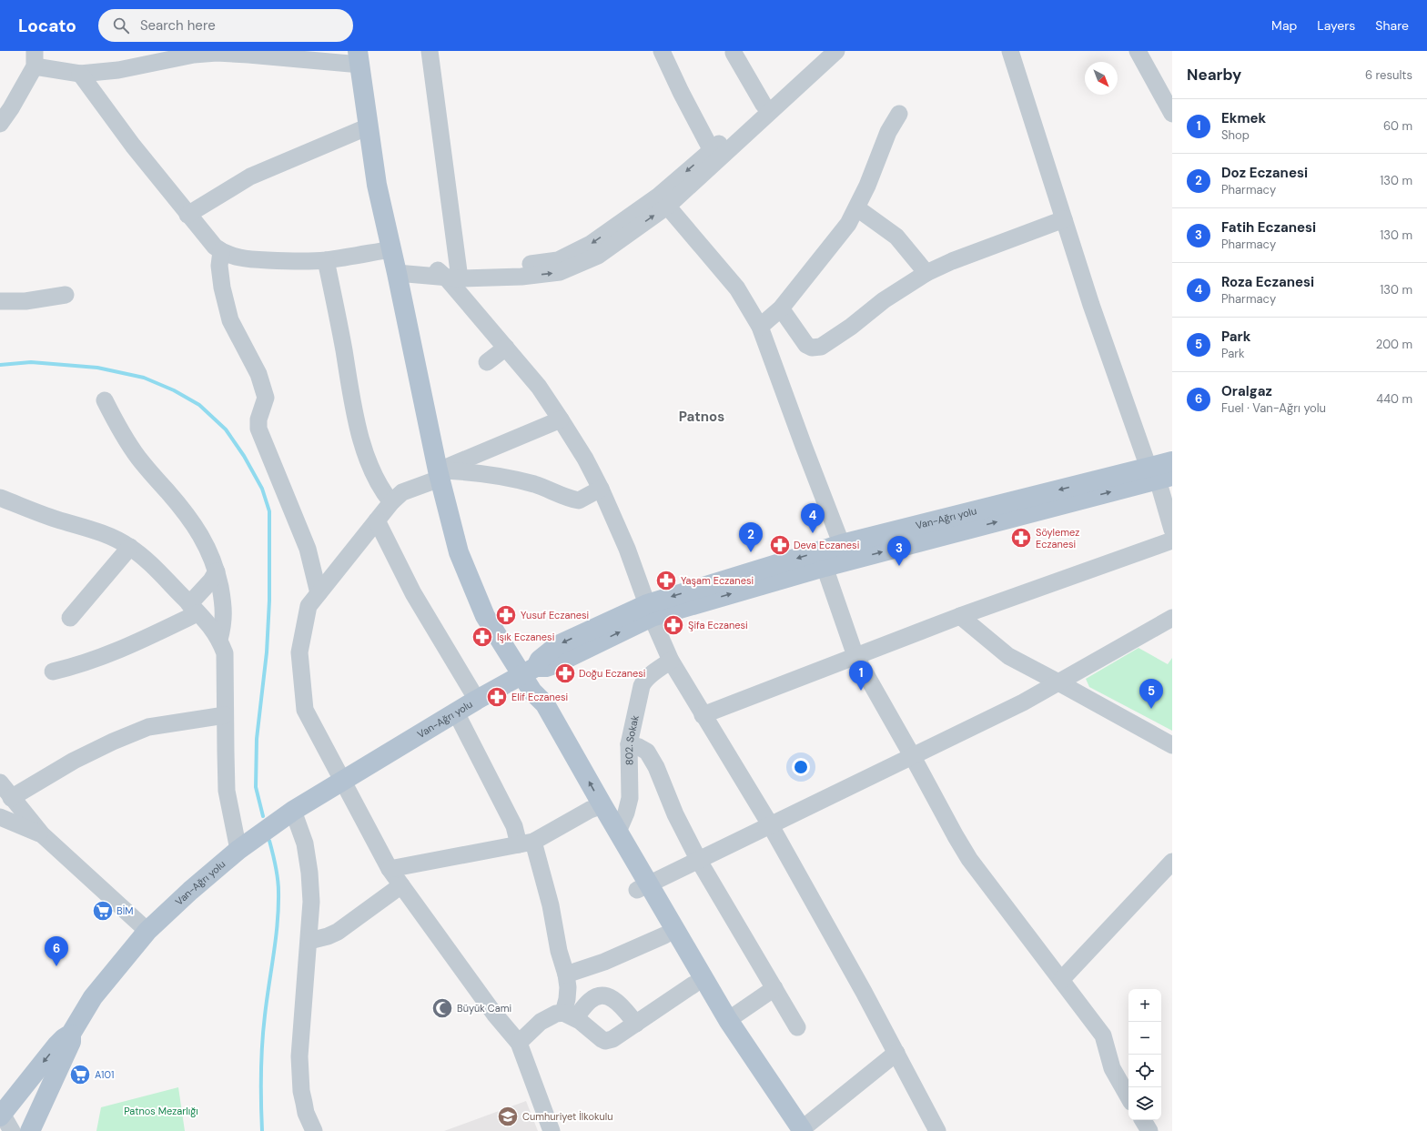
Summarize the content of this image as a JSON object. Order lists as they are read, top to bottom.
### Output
{
  "streets": {
    "main road": ["Van-Ağrı yolu"],
    "street": ["802. Sokak"]
  },
  "districts": ["Patnos"],
  "parks": ["Patnos Mezarlığı"],
  "places": {
    "pharmacy": [
      "Söylemez Eczanesi",
      "Deva Eczanesi",
      "Yaşam Eczanesi",
      "Yusuf Eczanesi",
      "Şifa Eczanesi",
      "Işık Eczanesi",
      "Doğu Eczanesi",
      "Elif Eczanesi"
    ],
    "supermarket": ["BİM", "A101"],
    "mosque": ["Büyük Cami"],
    "school or university": ["Cumhuriyet İlkokulu"]
  },
  "north": "bottom right",
  "page": {
    "header": "Locato",
    "search": "Search here",
    "nav": ["Map", "Layers", "Share"],
    "heading": ["Nearby", "6 results"],
    "list": [
      {
        "mark": "1",
        "name": "Ekmek",
        "note": "Shop",
        "value": "60 m"
      },
      {
        "mark": "2",
        "name": "Doz Eczanesi",
        "note": "Pharmacy",
        "value": "130 m"
      },
      {
        "mark": "3",
        "name": "Fatih Eczanesi",
        "note": "Pharmacy",
        "value": "130 m"
      },
      {
        "mark": "4",
        "name": "Roza Eczanesi",
        "note": "Pharmacy",
        "value": "130 m"
      },
      {
        "mark": "5",
        "name": "Park",
        "note": "Park",
        "value": "200 m"
      },
      {
        "mark": "6",
        "name": "Oralgaz",
        "note": "Fuel · Van-Ağrı yolu",
        "value": "440 m"
      }
    ],
    "pins": [
      "4",
      "2",
      "3",
      "1",
      "5",
      "6"
    ],
    "map_buttons": ["+", "−"]
  }
}
